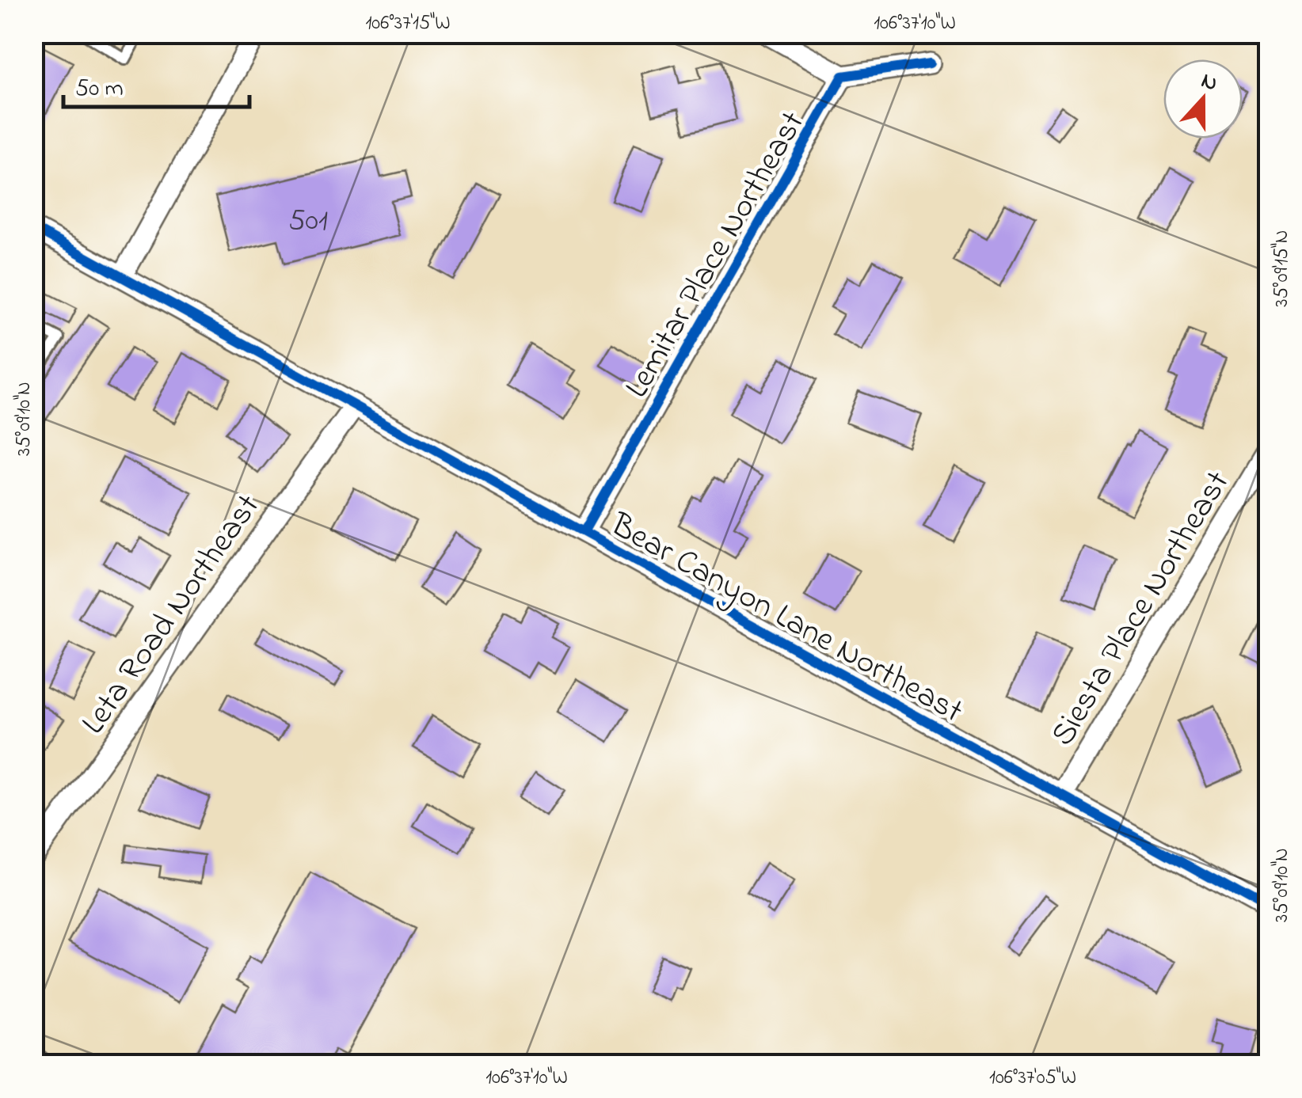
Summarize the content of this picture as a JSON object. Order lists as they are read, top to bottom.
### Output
{
  "streets": {
    "street": [
      "Lemitar Place Northeast",
      "Siesta Place Northeast",
      "Leta Road Northeast",
      "Bear Canyon Lane Northeast"
    ]
  },
  "crossings": [
    ["Lemitar Place Northeast", "Bear Canyon Lane Northeast"],
    ["Siesta Place Northeast", "Bear Canyon Lane Northeast"],
    ["Leta Road Northeast", "Bear Canyon Lane Northeast"]
  ],
  "house_numbers": ["501"],
  "scale_bar": "50 m",
  "north": "top",
  "coordinates": [
    "106°37'15\"W",
    "106°37'10\"W",
    "35°09'15\"N",
    "35°09'10\"N",
    "106°37'05\"W"
  ]
}
